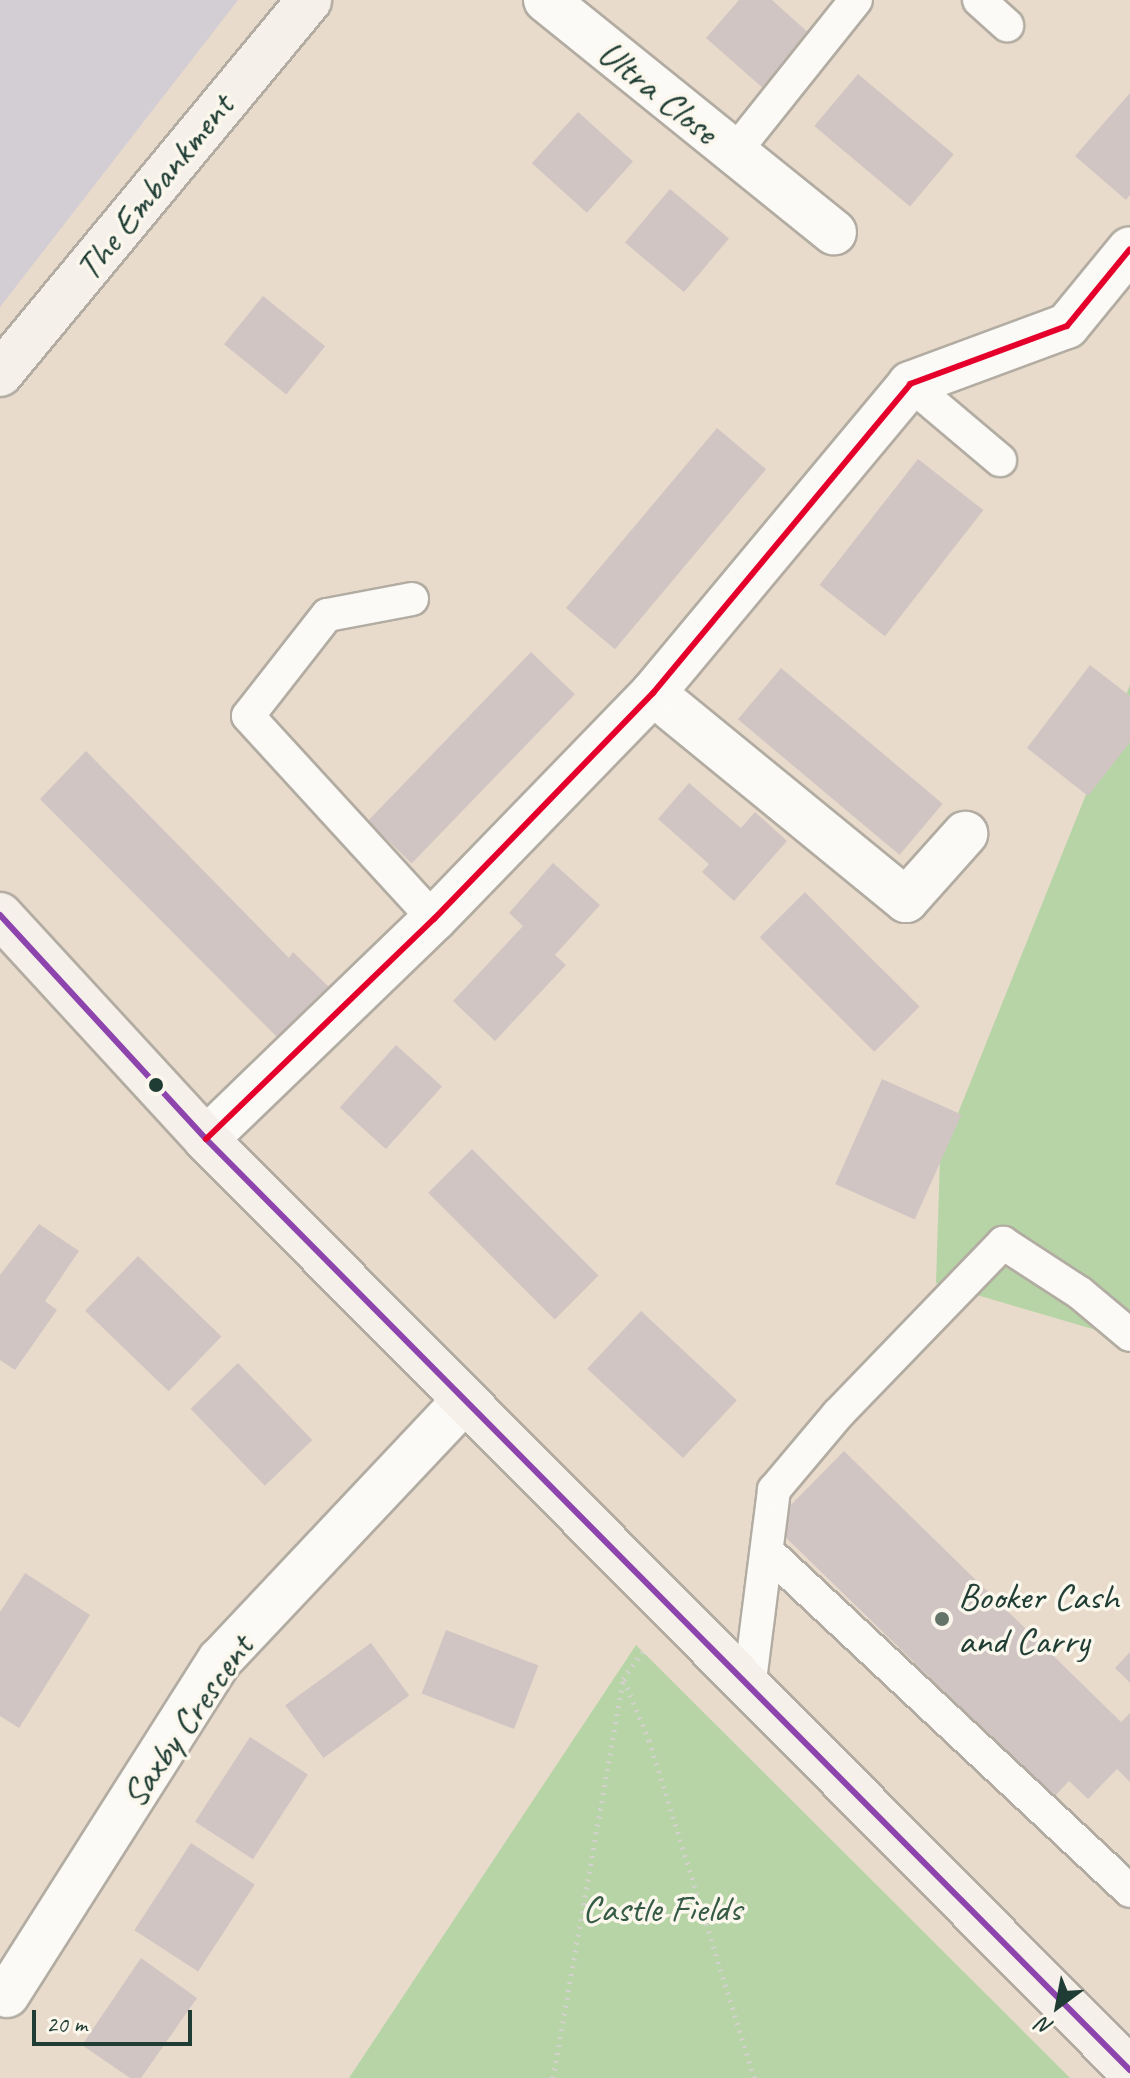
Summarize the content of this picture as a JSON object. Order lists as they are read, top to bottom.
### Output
{
  "streets": {
    "main road": ["The Embankment"],
    "street": ["Ultra Close", "Saxby Crescent"]
  },
  "parks": ["Castle Fields"],
  "places": ["Booker Cash and Carry"],
  "scale_bar": "20 m",
  "north": "bottom left"
}
